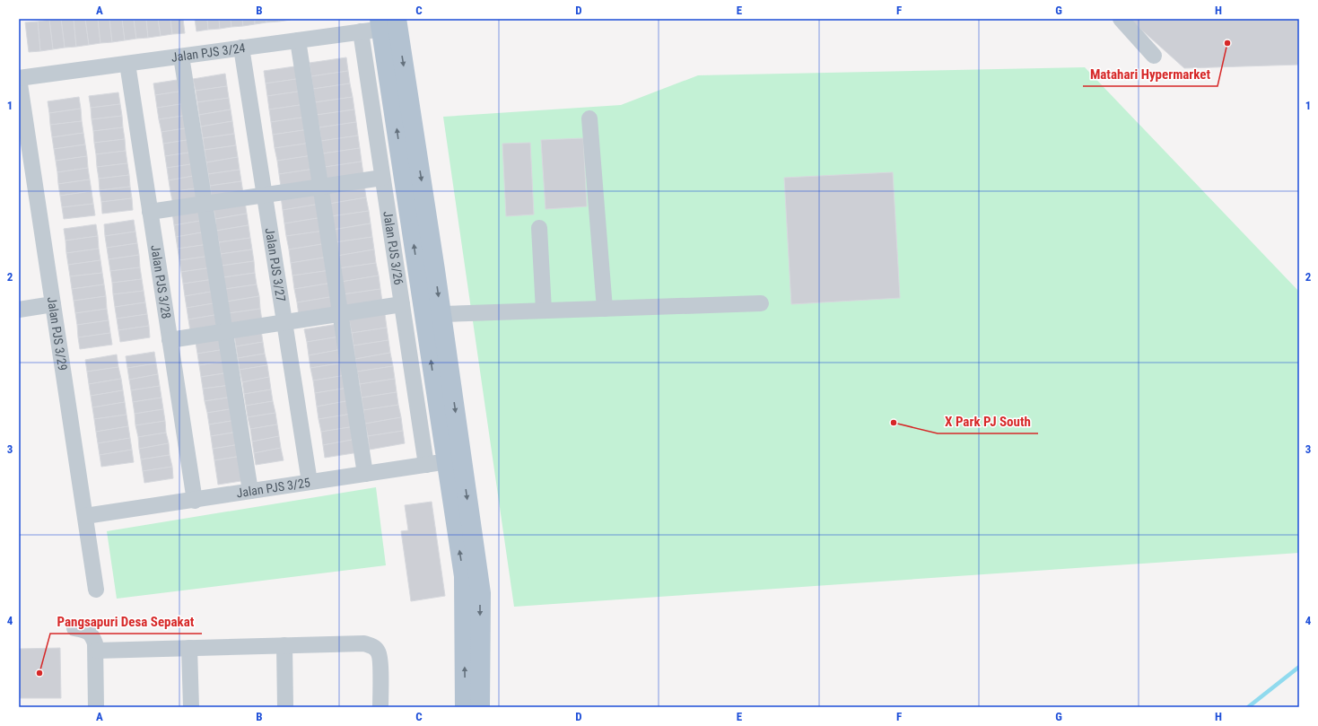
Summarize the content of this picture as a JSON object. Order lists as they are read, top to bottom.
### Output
{
  "streets": {
    "street": [
      "Jalan PJS 3/24",
      "Jalan PJS 3/26",
      "Jalan PJS 3/27",
      "Jalan PJS 3/28",
      "Jalan PJS 3/29",
      "Jalan PJS 3/25"
    ]
  },
  "crossings": [
    ["Jalan PJS 3/24", "Jalan PJS 3/26"],
    ["Jalan PJS 3/24", "Jalan PJS 3/27"],
    ["Jalan PJS 3/24", "Jalan PJS 3/28"],
    ["Jalan PJS 3/24", "Jalan PJS 3/29"],
    ["Jalan PJS 3/26", "Jalan PJS 3/25"],
    ["Jalan PJS 3/27", "Jalan PJS 3/25"],
    ["Jalan PJS 3/28", "Jalan PJS 3/25"],
    ["Jalan PJS 3/29", "Jalan PJS 3/25"]
  ],
  "places": ["Matahari Hypermarket", "X Park PJ South", "Pangsapuri Desa Sepakat"],
  "grid": {
    "columns": [
      "A",
      "B",
      "C",
      "D",
      "E",
      "F",
      "G",
      "H"
    ],
    "rows": [
      "1",
      "2",
      "3",
      "4"
    ]
  }
}
